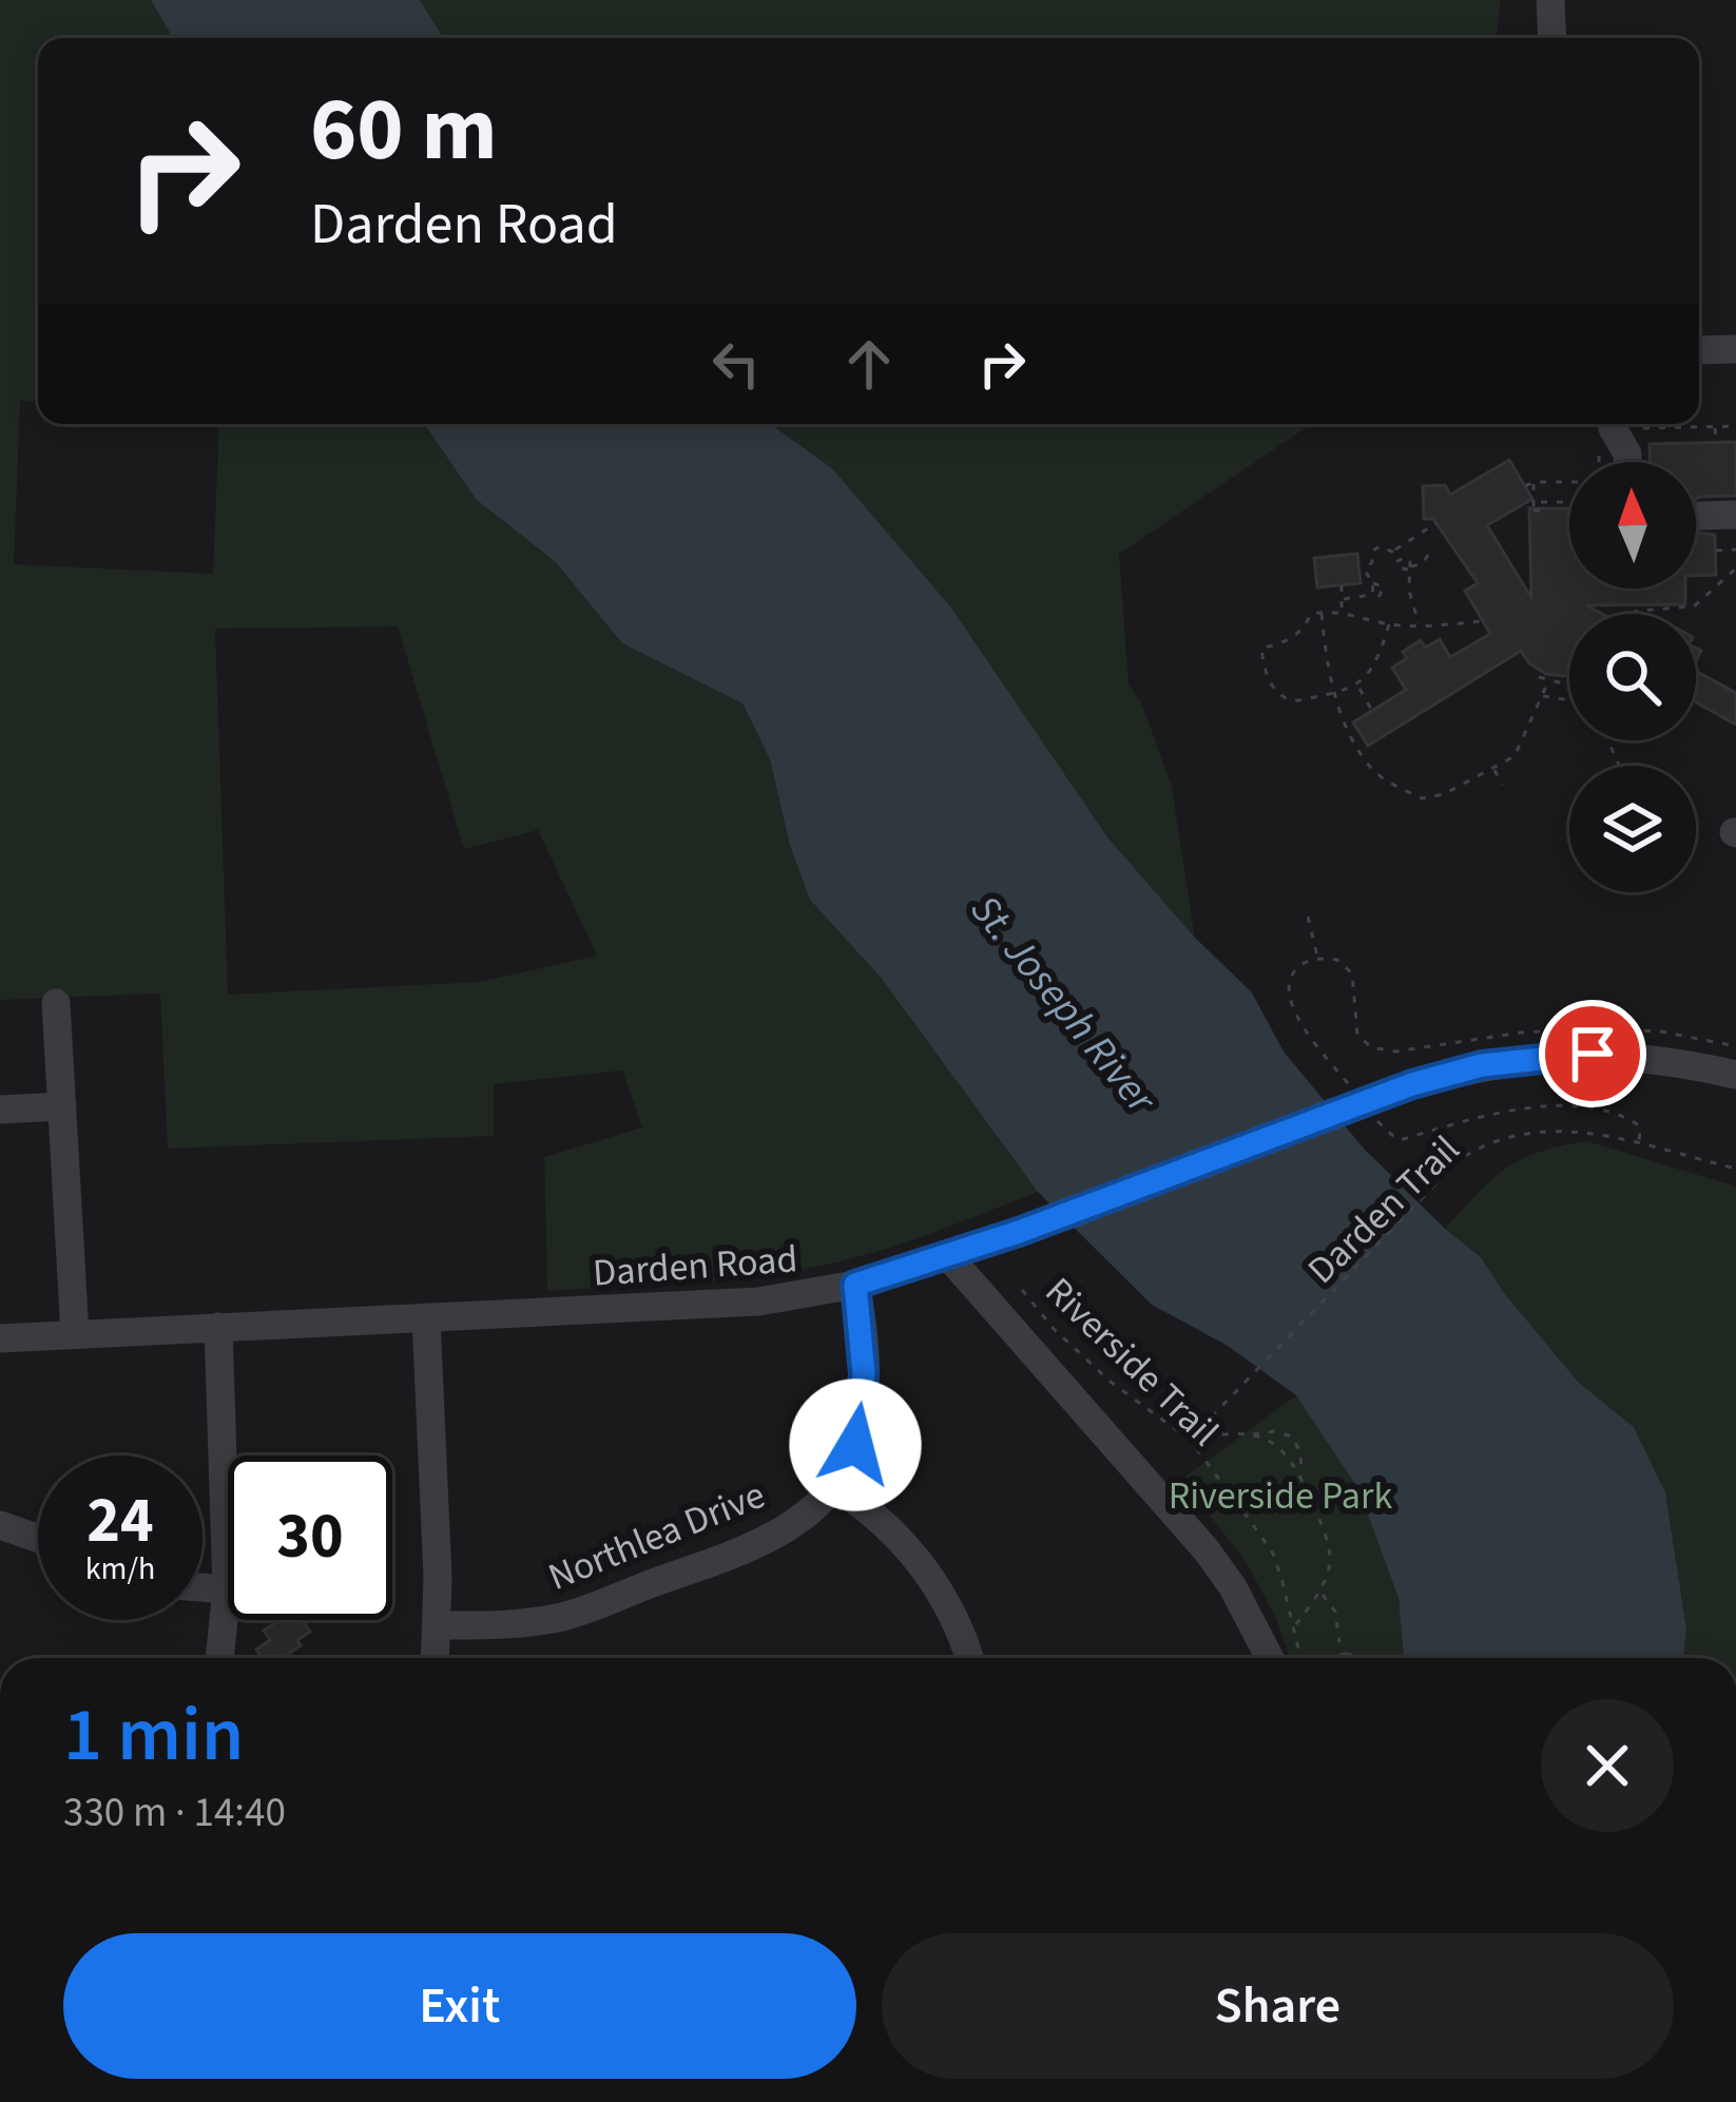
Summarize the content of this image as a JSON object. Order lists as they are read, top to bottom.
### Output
{
  "streets": {
    "street": ["Darden Road", "Northlea Drive"],
    "path": ["Darden Trail", "Riverside Trail"]
  },
  "crossings": [
    ["Darden Trail", "Riverside Trail"],
    ["Darden Road", "Northlea Drive"]
  ],
  "water": ["St. Joseph River"],
  "parks": ["Riverside Park"],
  "north": "top",
  "page": {
    "turn": ["60 m", "Darden Road"],
    "speed": "24 km/h",
    "limit": "30",
    "heading": ["1 min", "330 m · 14:40"],
    "buttons": ["Exit", "Share"]
  }
}
